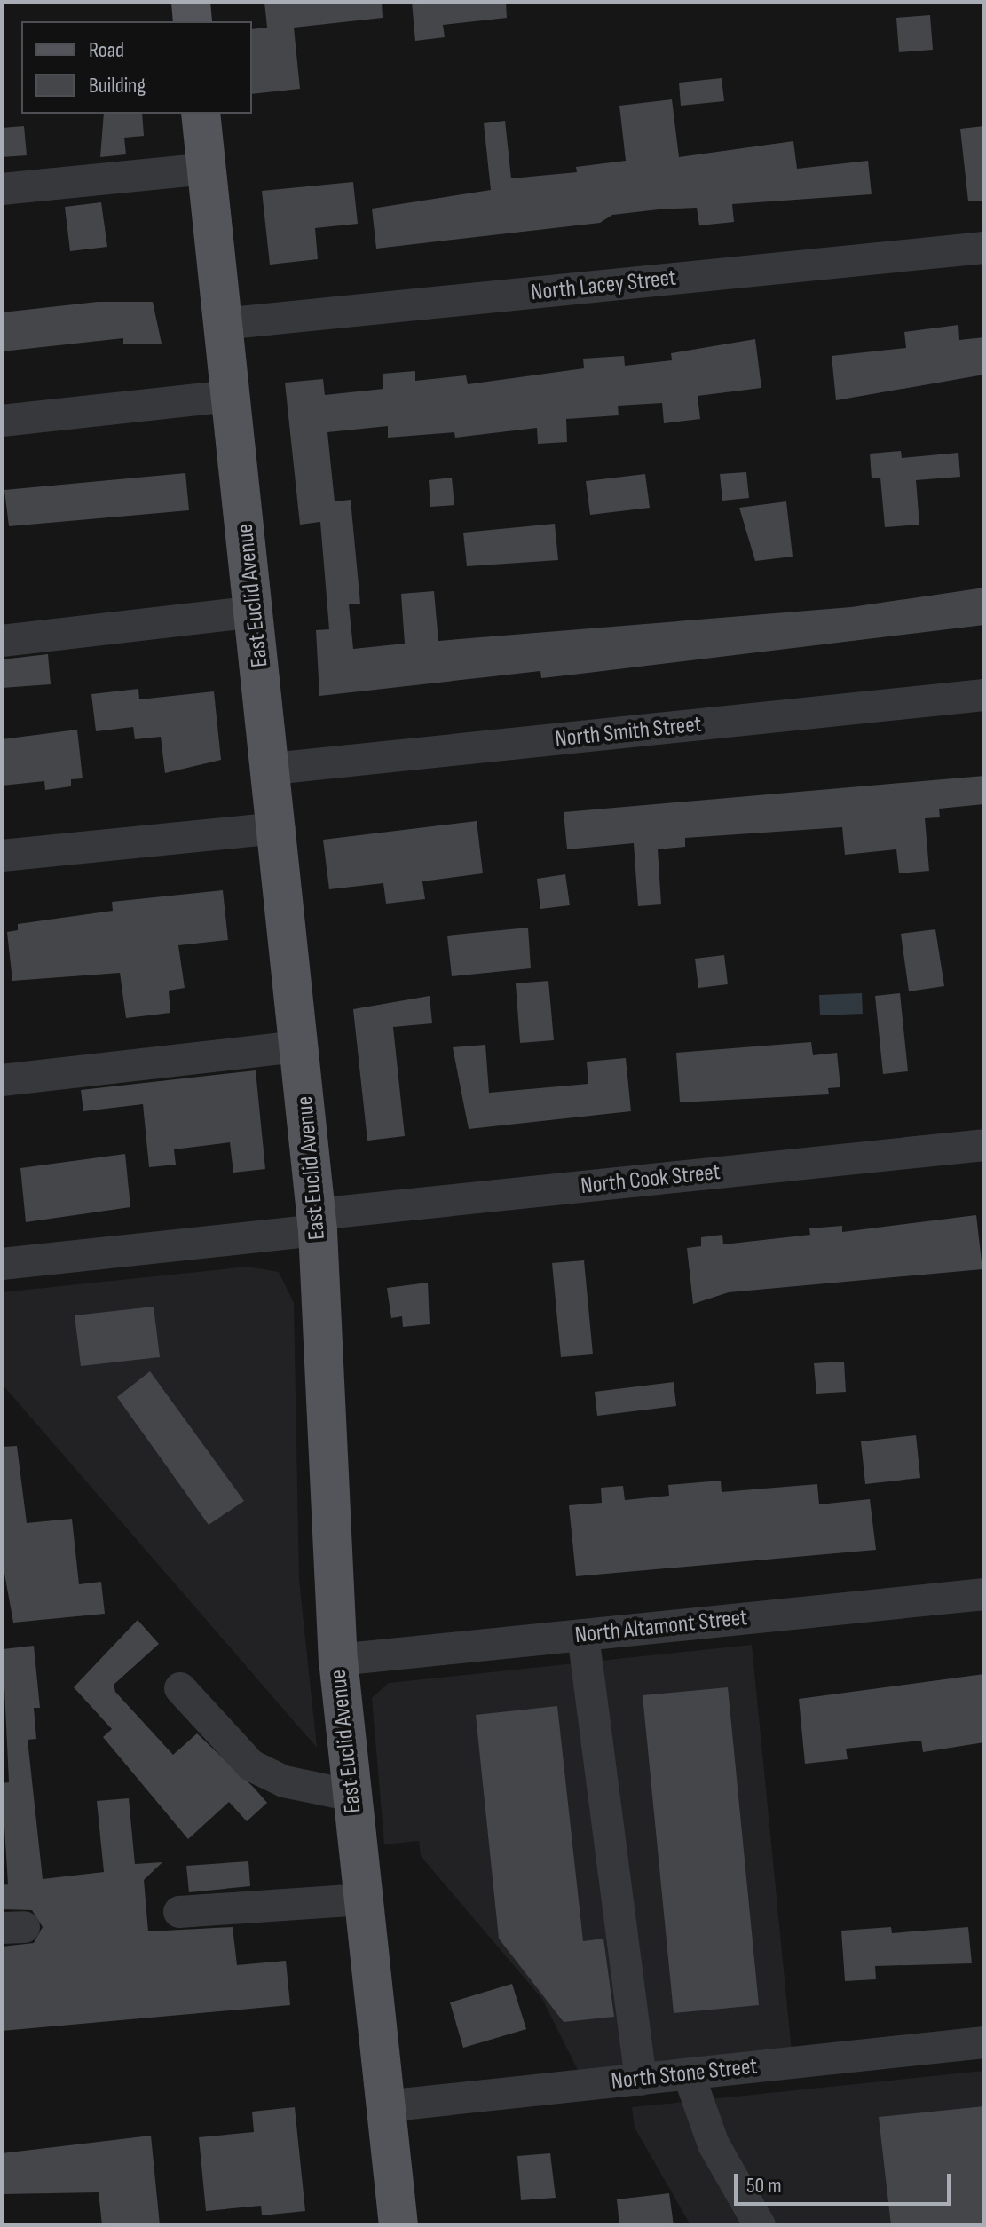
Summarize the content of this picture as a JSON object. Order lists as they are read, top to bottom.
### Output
{
  "streets": {
    "main road": ["East Euclid Avenue"],
    "street": [
      "North Lacey Street",
      "North Smith Street",
      "North Cook Street",
      "North Altamont Street",
      "North Stone Street"
    ]
  },
  "crossings": [
    ["North Lacey Street", "East Euclid Avenue"],
    ["East Euclid Avenue", "North Smith Street"],
    ["East Euclid Avenue", "North Cook Street"],
    ["East Euclid Avenue", "North Altamont Street"],
    ["East Euclid Avenue", "North Stone Street"]
  ],
  "legend": ["Road", "Building"],
  "scale_bar": "50 m"
}
